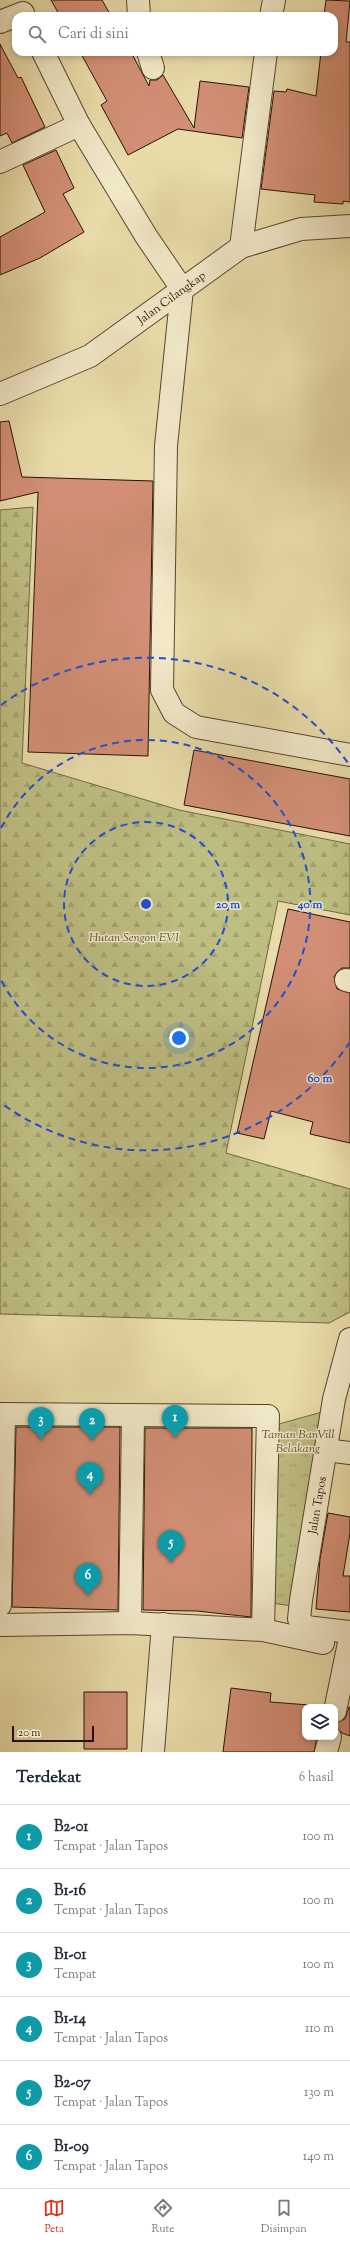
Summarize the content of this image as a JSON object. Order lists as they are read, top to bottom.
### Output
{
  "streets": {
    "street": ["Jalan Cilangkap", "Jalan Tapos"]
  },
  "parks": ["Hutan Sengon EVI", "Taman BanVill Belakang"],
  "scale_bar": "20 m",
  "page": {
    "search": "Cari di sini",
    "pins": [
      "1",
      "3",
      "2",
      "4",
      "5",
      "6"
    ],
    "scale": "20 m",
    "heading": ["Terdekat", "6 hasil"],
    "list": [
      {
        "mark": "1",
        "name": "B2-01",
        "note": "Tempat · Jalan Tapos",
        "value": "100 m"
      },
      {
        "mark": "2",
        "name": "B1-16",
        "note": "Tempat · Jalan Tapos",
        "value": "100 m"
      },
      {
        "mark": "3",
        "name": "B1-01",
        "note": "Tempat",
        "value": "100 m"
      },
      {
        "mark": "4",
        "name": "B1-14",
        "note": "Tempat · Jalan Tapos",
        "value": "110 m"
      },
      {
        "mark": "5",
        "name": "B2-07",
        "note": "Tempat · Jalan Tapos",
        "value": "130 m"
      },
      {
        "mark": "6",
        "name": "B1-09",
        "note": "Tempat · Jalan Tapos",
        "value": "140 m"
      }
    ],
    "nav": ["Peta", "Rute", "Disimpan"]
  },
  "rings": ["20 m", "40 m", "60 m"]
}
